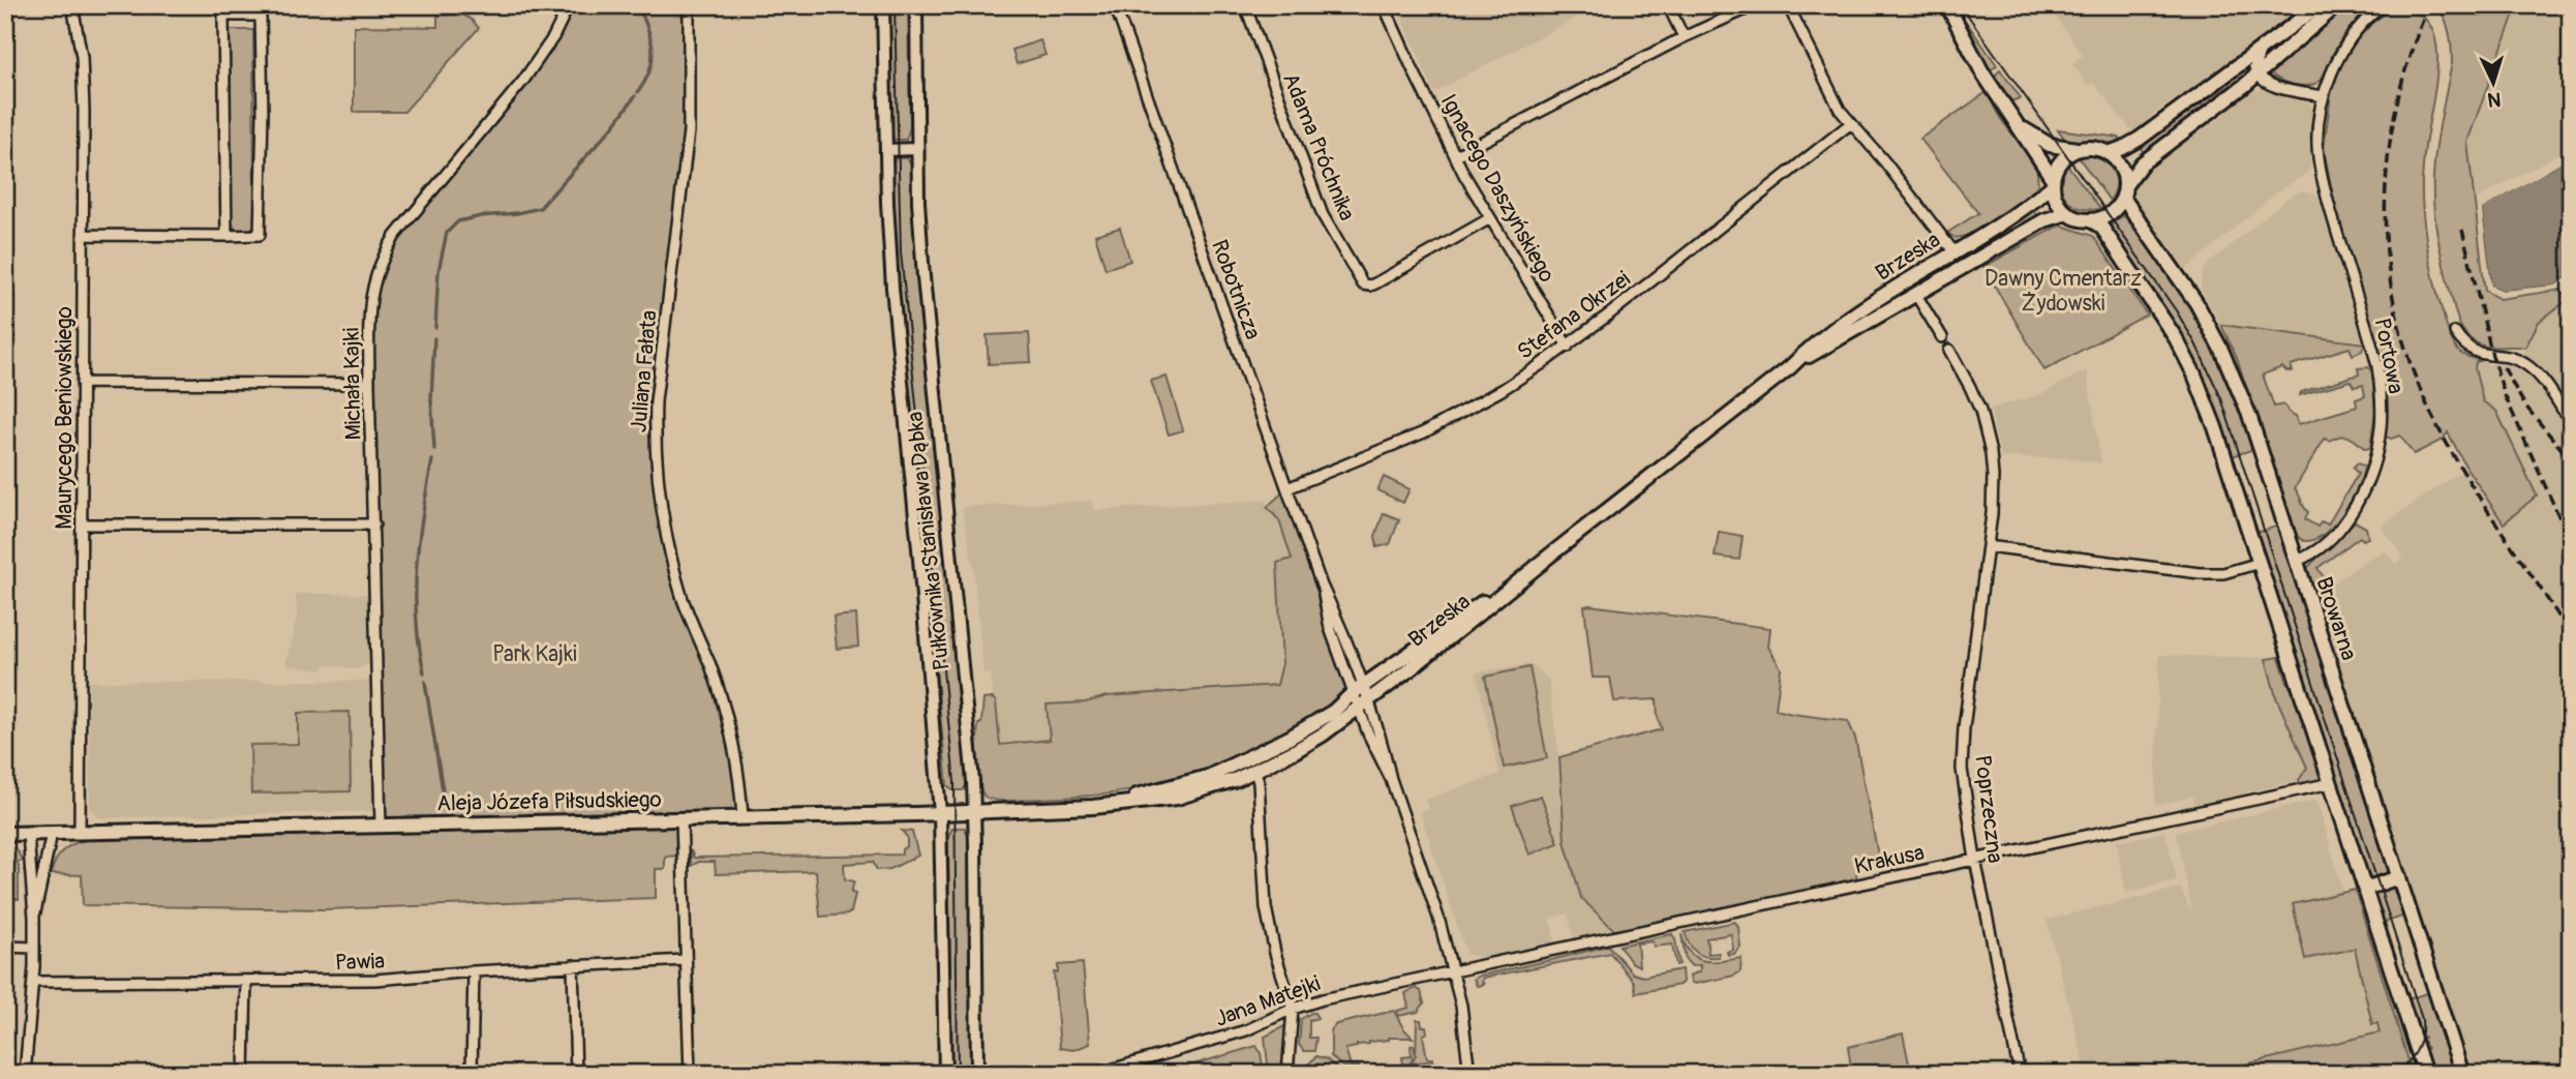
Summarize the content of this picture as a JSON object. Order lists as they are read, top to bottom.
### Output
{
  "streets": {
    "main road": ["Brzeska", "Browarna", "Aleja Józefa Piłsudskiego"],
    "street": [
      "Adama Próchnika",
      "Ignacego Daszyńskiego",
      "Robotnicza",
      "Stefana Okrzei",
      "Portowa",
      "Juliana Fałata",
      "Michała Kajki",
      "Maurycego Beniowskiego",
      "Pułkownika Stanisława Dąbka",
      "Poprzeczna",
      "Krakusa",
      "Pawia",
      "Jana Matejki"
    ]
  },
  "crossings": [
    ["Adama Próchnika", "Ignacego Daszyńskiego"],
    ["Ignacego Daszyńskiego", "Stefana Okrzei"],
    ["Brzeska", "Robotnicza"],
    ["Brzeska", "Browarna"],
    ["Brzeska", "Aleja Józefa Piłsudskiego"],
    ["Robotnicza", "Stefana Okrzei"],
    ["Robotnicza", "Aleja Józefa Piłsudskiego"],
    ["Robotnicza", "Krakusa"],
    ["Robotnicza", "Jana Matejki"],
    ["Portowa", "Browarna"],
    ["Juliana Fałata", "Aleja Józefa Piłsudskiego"],
    ["Michała Kajki", "Aleja Józefa Piłsudskiego"],
    ["Maurycego Beniowskiego", "Aleja Józefa Piłsudskiego"],
    ["Pułkownika Stanisława Dąbka", "Aleja Józefa Piłsudskiego"],
    ["Poprzeczna", "Krakusa"],
    ["Krakusa", "Jana Matejki"]
  ],
  "parks": ["Dawny Cmentarz Żydowski", "Park Kajki"],
  "north": "bottom"
}
